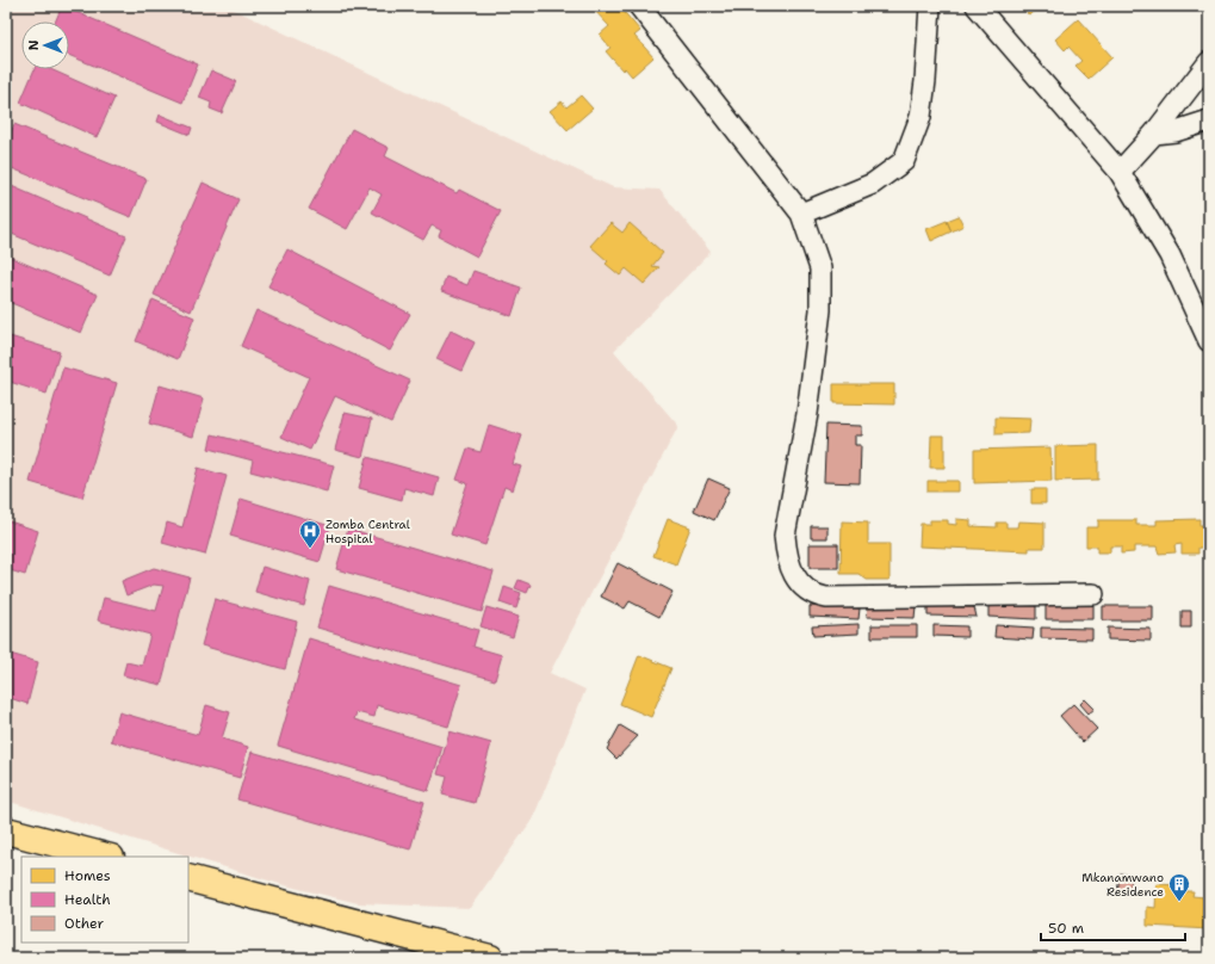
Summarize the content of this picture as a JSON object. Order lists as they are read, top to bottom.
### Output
{
  "places": {
    "hospital": ["Zomba Central Hospital"],
    "building": ["Mkanamwano Residence"]
  },
  "legend": ["Homes", "Health", "Other"],
  "scale_bar": "50 m",
  "north": "left"
}
